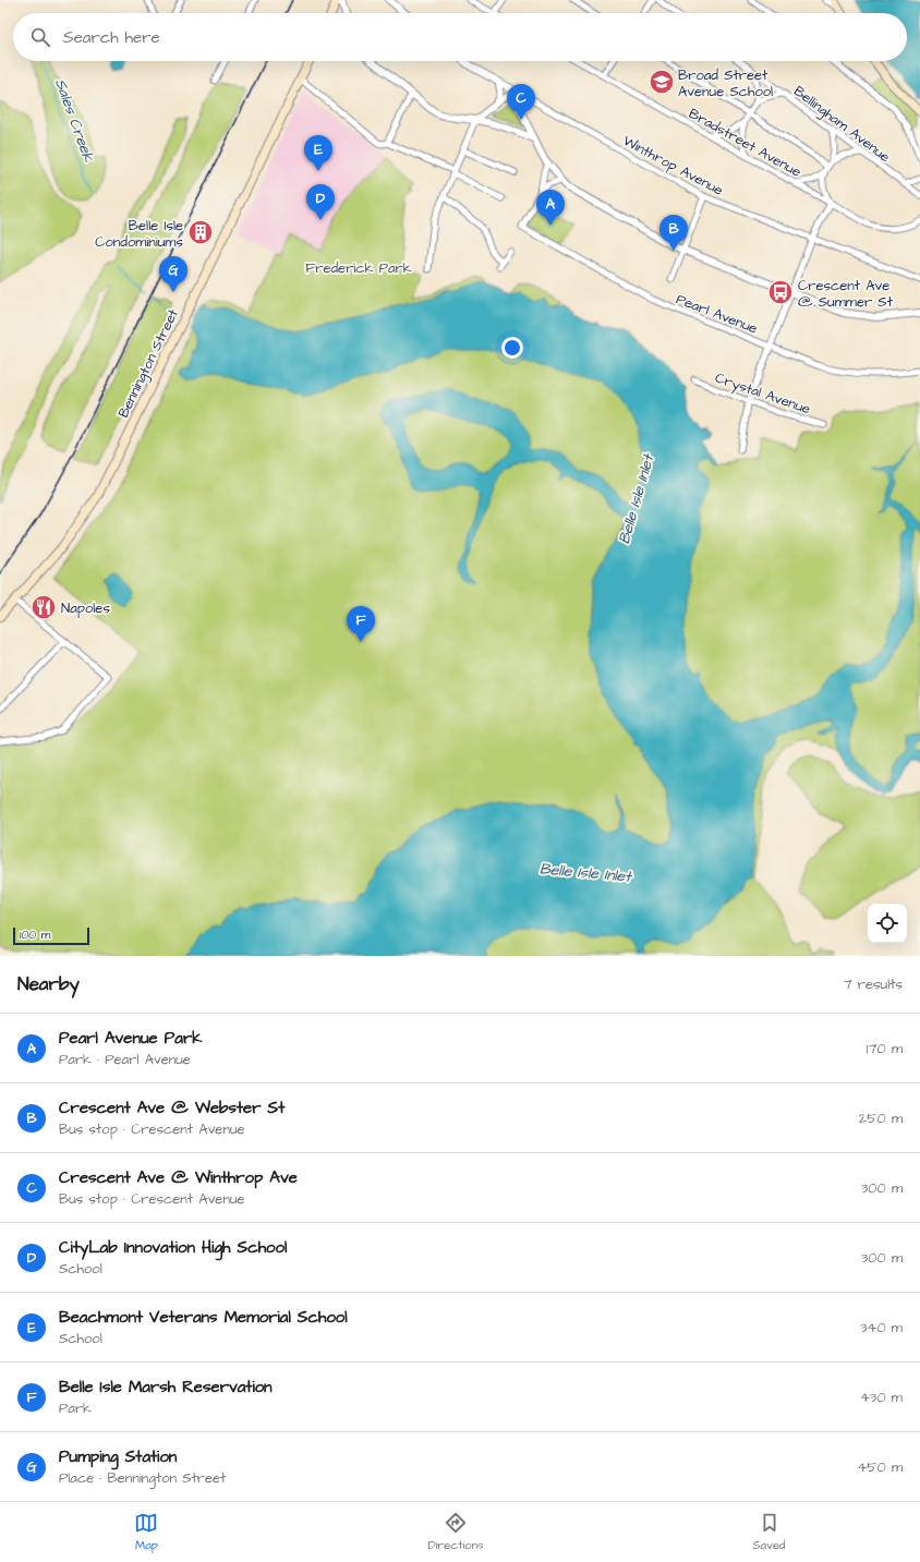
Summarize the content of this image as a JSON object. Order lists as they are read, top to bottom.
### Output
{
  "streets": {
    "main road": ["Bennington Street"],
    "street": [
      "Bellingham Avenue",
      "Bradstreet Avenue",
      "Winthrop Avenue",
      "Pearl Avenue",
      "Crystal Avenue"
    ]
  },
  "water": ["Sales Creek", "Belle Isle Inlet"],
  "parks": ["Frederick Park"],
  "places": {
    "school or university": ["Broad Street Avenue School"],
    "building": ["Belle Isle Condominiums"],
    "bus stop": ["Crescent Ave @ Summer St"],
    "restaurant": ["Napoles"]
  },
  "scale_bar": "100 m",
  "page": {
    "search": "Search here",
    "pins": [
      "C",
      "E",
      "D",
      "A",
      "B",
      "G",
      "F"
    ],
    "scale": "100 m",
    "heading": ["Nearby", "7 results"],
    "list": [
      {
        "mark": "A",
        "name": "Pearl Avenue Park",
        "note": "Park · Pearl Avenue",
        "value": "170 m"
      },
      {
        "mark": "B",
        "name": "Crescent Ave @ Webster St",
        "note": "Bus stop · Crescent Avenue",
        "value": "250 m"
      },
      {
        "mark": "C",
        "name": "Crescent Ave @ Winthrop Ave",
        "note": "Bus stop · Crescent Avenue",
        "value": "300 m"
      },
      {
        "mark": "D",
        "name": "CityLab Innovation High School",
        "note": "School",
        "value": "300 m"
      },
      {
        "mark": "E",
        "name": "Beachmont Veterans Memorial School",
        "note": "School",
        "value": "340 m"
      },
      {
        "mark": "F",
        "name": "Belle Isle Marsh Reservation",
        "note": "Park",
        "value": "430 m"
      },
      {
        "mark": "G",
        "name": "Pumping Station",
        "note": "Place · Bennington Street",
        "value": "450 m"
      }
    ],
    "nav": ["Map", "Directions", "Saved"]
  }
}
